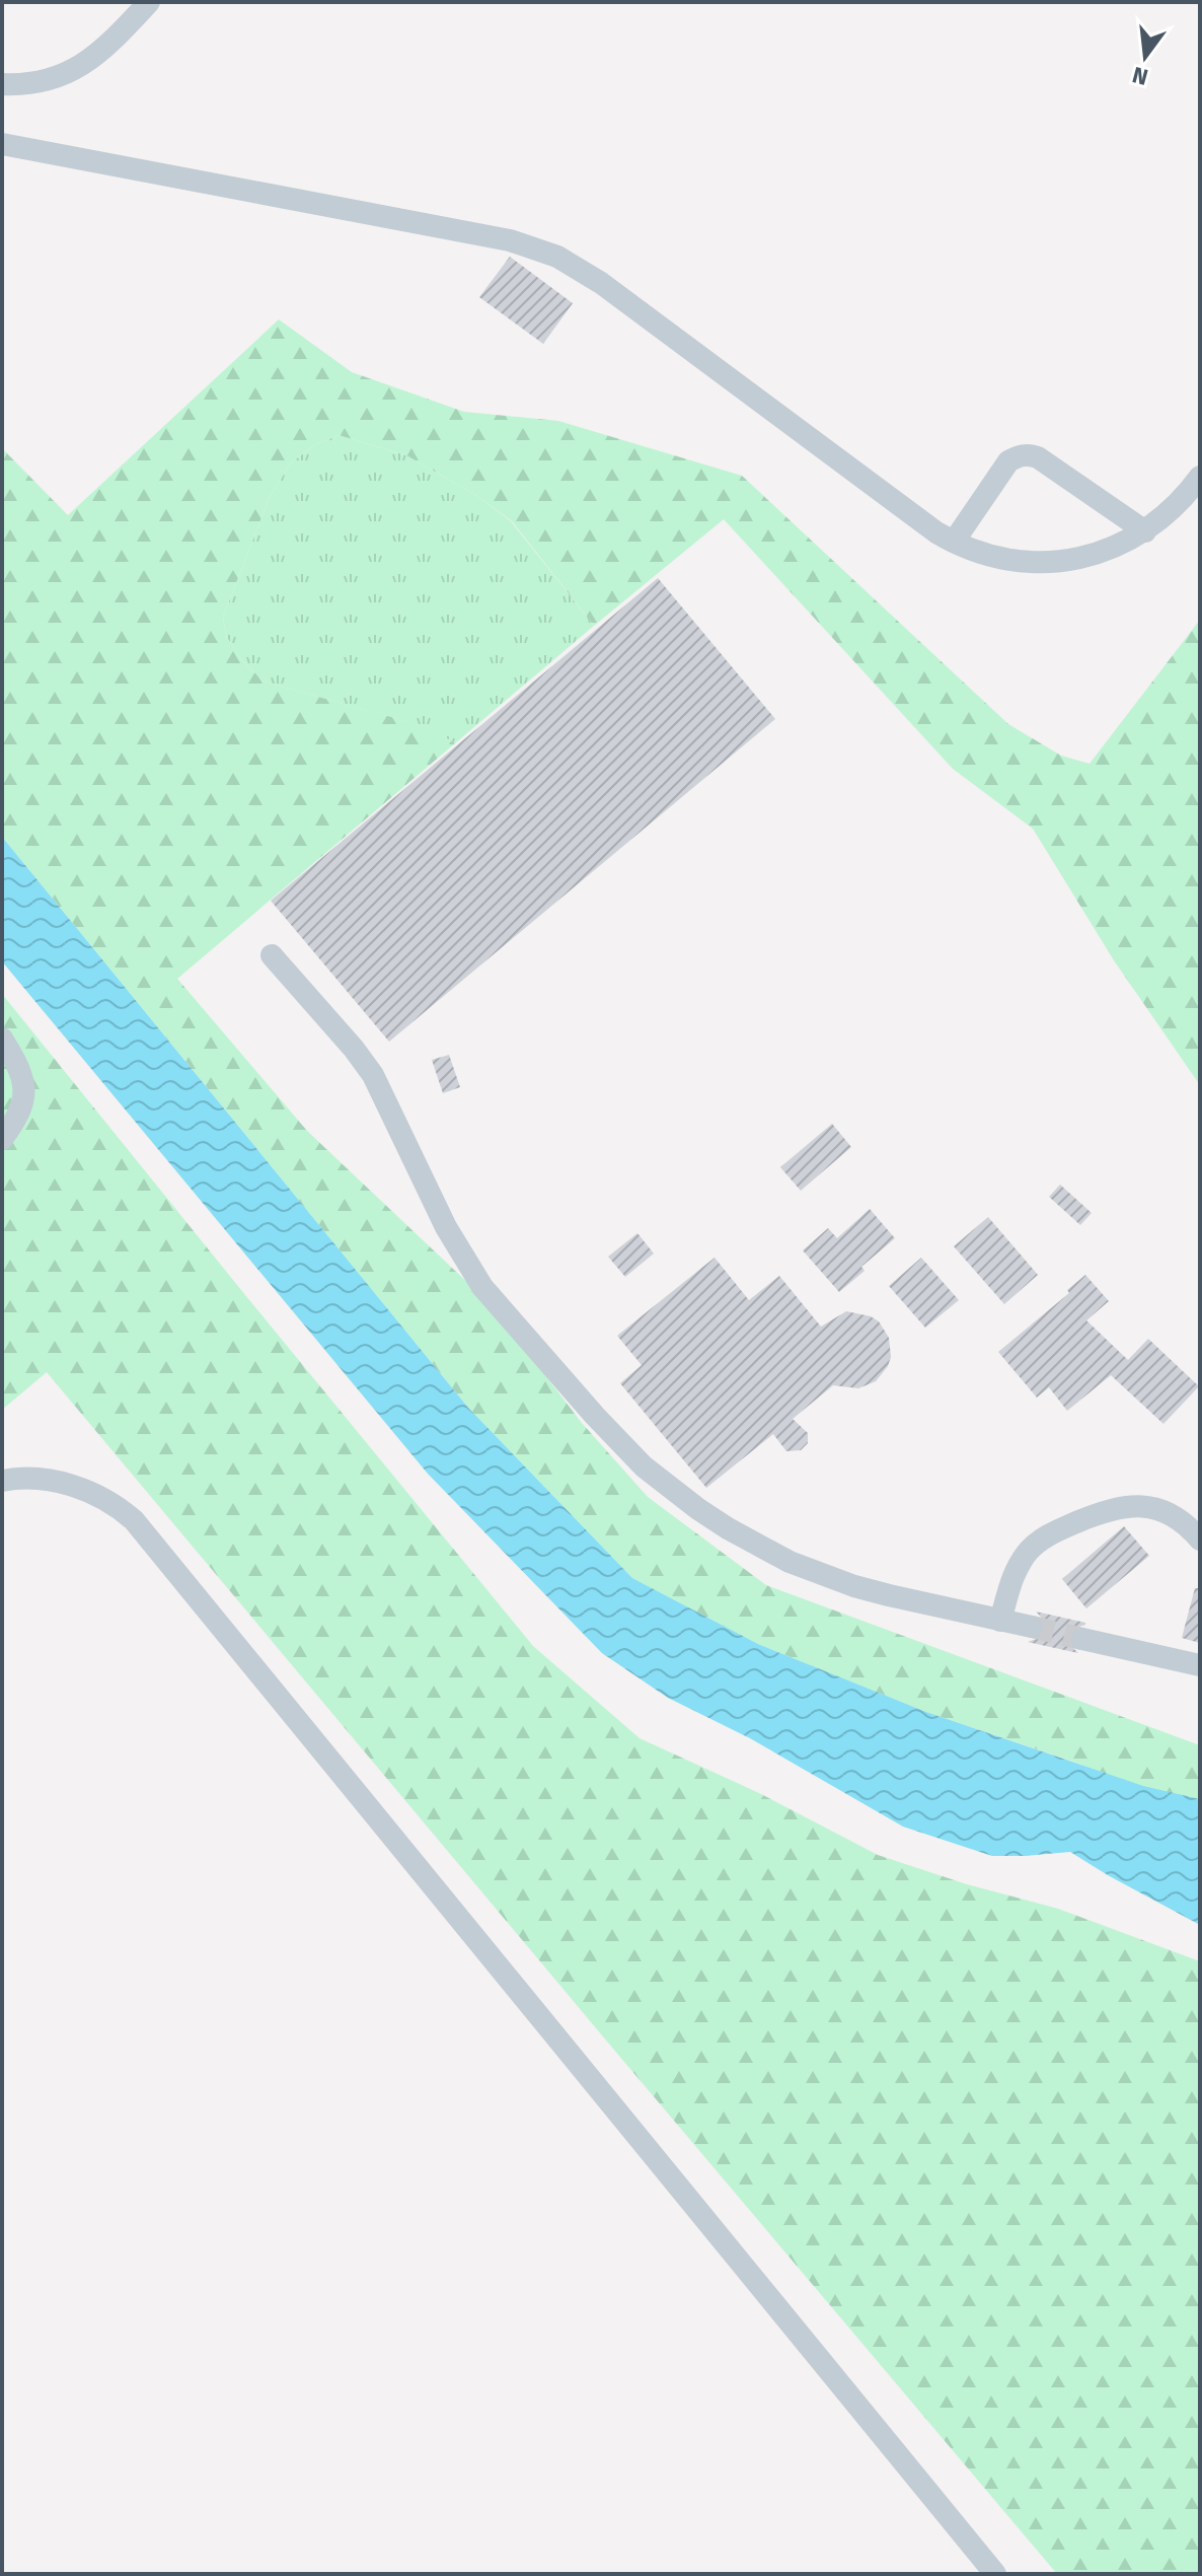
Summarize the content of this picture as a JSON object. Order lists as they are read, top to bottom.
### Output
{
  "north": "bottom"
}
